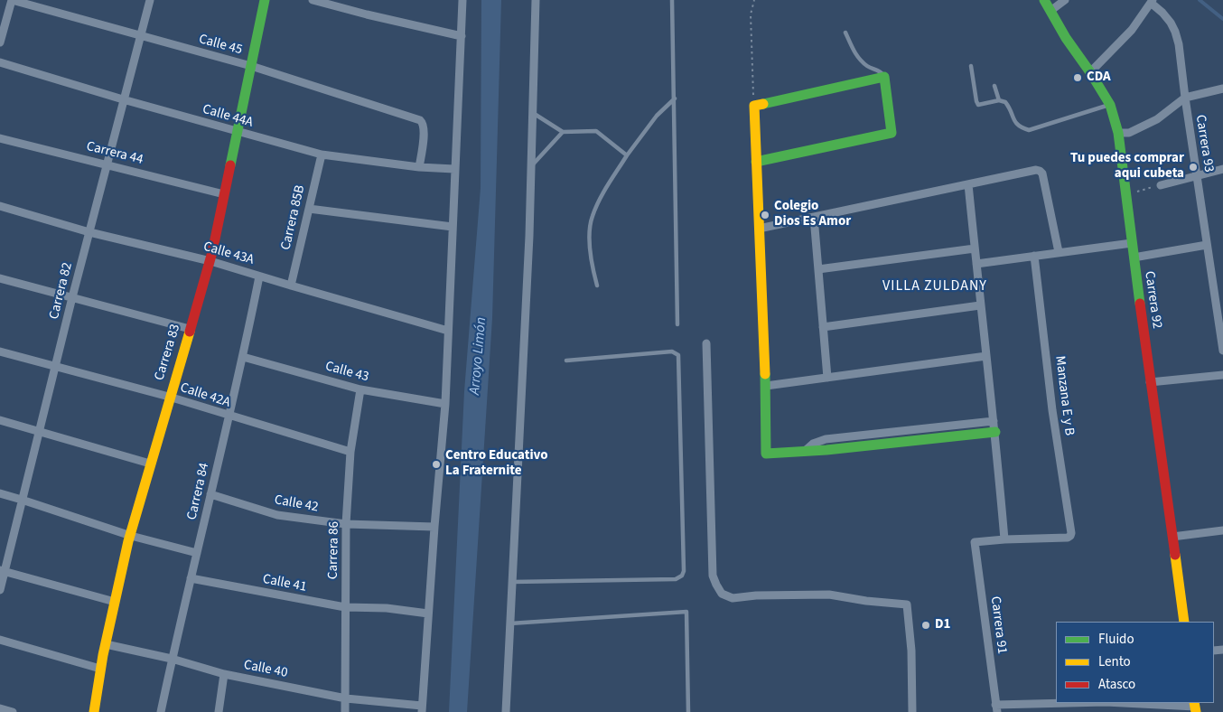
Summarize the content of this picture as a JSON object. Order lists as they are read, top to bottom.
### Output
{
  "streets": {
    "street": [
      "Calle 45",
      "Calle 44A",
      "Carrera 93",
      "Carrera 44",
      "Carrera 85B",
      "Calle 43A",
      "Carrera 82",
      "Carrera 92",
      "Carrera 83",
      "Calle 43",
      "Calle 42A",
      "Manzana E y B",
      "Carrera 84",
      "Calle 42",
      "Carrera 86",
      "Calle 41",
      "Carrera 91",
      "Calle 40"
    ]
  },
  "crossings": [
    ["Calle 45", "Calle 44A"],
    ["Calle 45", "Carrera 82"],
    ["Calle 45", "Carrera 83"],
    ["Calle 44A", "Carrera 85B"],
    ["Calle 44A", "Carrera 82"],
    ["Calle 44A", "Carrera 83"],
    ["Carrera 44", "Carrera 82"],
    ["Carrera 44", "Carrera 83"],
    ["Carrera 85B", "Calle 43A"],
    ["Calle 43A", "Carrera 82"],
    ["Calle 43A", "Carrera 83"],
    ["Calle 43A", "Carrera 84"],
    ["Carrera 82", "Calle 42A"],
    ["Carrera 83", "Calle 42A"],
    ["Carrera 83", "Calle 40"],
    ["Calle 43", "Carrera 84"],
    ["Calle 43", "Carrera 86"],
    ["Calle 42A", "Carrera 84"],
    ["Calle 42A", "Carrera 86"],
    ["Manzana E y B", "Carrera 91"],
    ["Carrera 84", "Calle 42"],
    ["Carrera 84", "Calle 41"],
    ["Carrera 84", "Calle 40"],
    ["Calle 42", "Carrera 86"],
    ["Carrera 86", "Calle 41"],
    ["Carrera 86", "Calle 40"]
  ],
  "districts": ["VILLA ZULDANY"],
  "water": ["Arroyo Limón"],
  "places": [
    "CDA",
    "Tu puedes comprar aqui cubeta",
    "Colegio Dios Es Amor",
    "Centro Educativo La Fraternite",
    "D1"
  ],
  "legend": ["Fluido", "Lento", "Atasco"]
}
